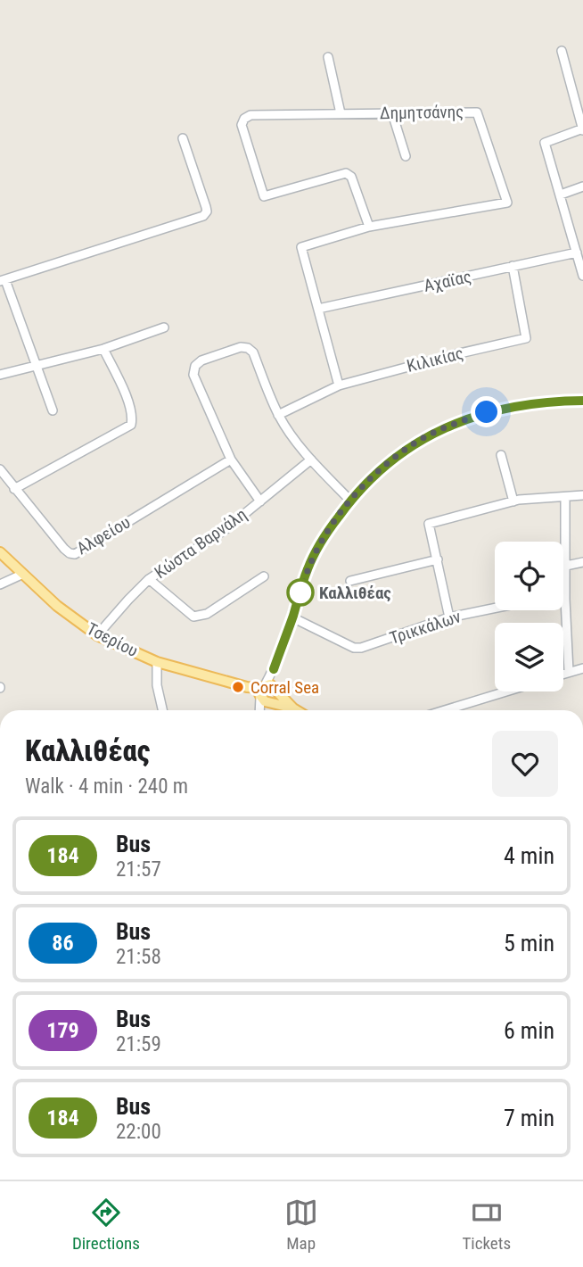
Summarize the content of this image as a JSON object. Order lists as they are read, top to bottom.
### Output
{
  "streets": {
    "main road": ["Τσερίου"],
    "street": [
      "Δημητσάνης",
      "Αχαϊας",
      "Κιλικίας",
      "Αλφείου",
      "Κώστα Βαρνάλη",
      "Τρικκάλων"
    ]
  },
  "crossings": [
    ["Αχαϊας", "Κιλικίας"],
    ["Κώστα Βαρνάλη", "Τσερίου"]
  ],
  "places": ["Καλλιθέας", "Corral Sea"],
  "lines": ["bus line 184"],
  "page": {
    "heading": ["Καλλιθέας", "Walk · 4 min · 240 m"],
    "list": [
      {
        "mark": "184",
        "name": "Bus",
        "note": "21:57",
        "value": "4 min"
      },
      {
        "mark": "86",
        "name": "Bus",
        "note": "21:58",
        "value": "5 min"
      },
      {
        "mark": "179",
        "name": "Bus",
        "note": "21:59",
        "value": "6 min"
      },
      {
        "mark": "184",
        "name": "Bus",
        "note": "22:00",
        "value": "7 min"
      }
    ],
    "tabs": ["Directions", "Map", "Tickets"]
  }
}
